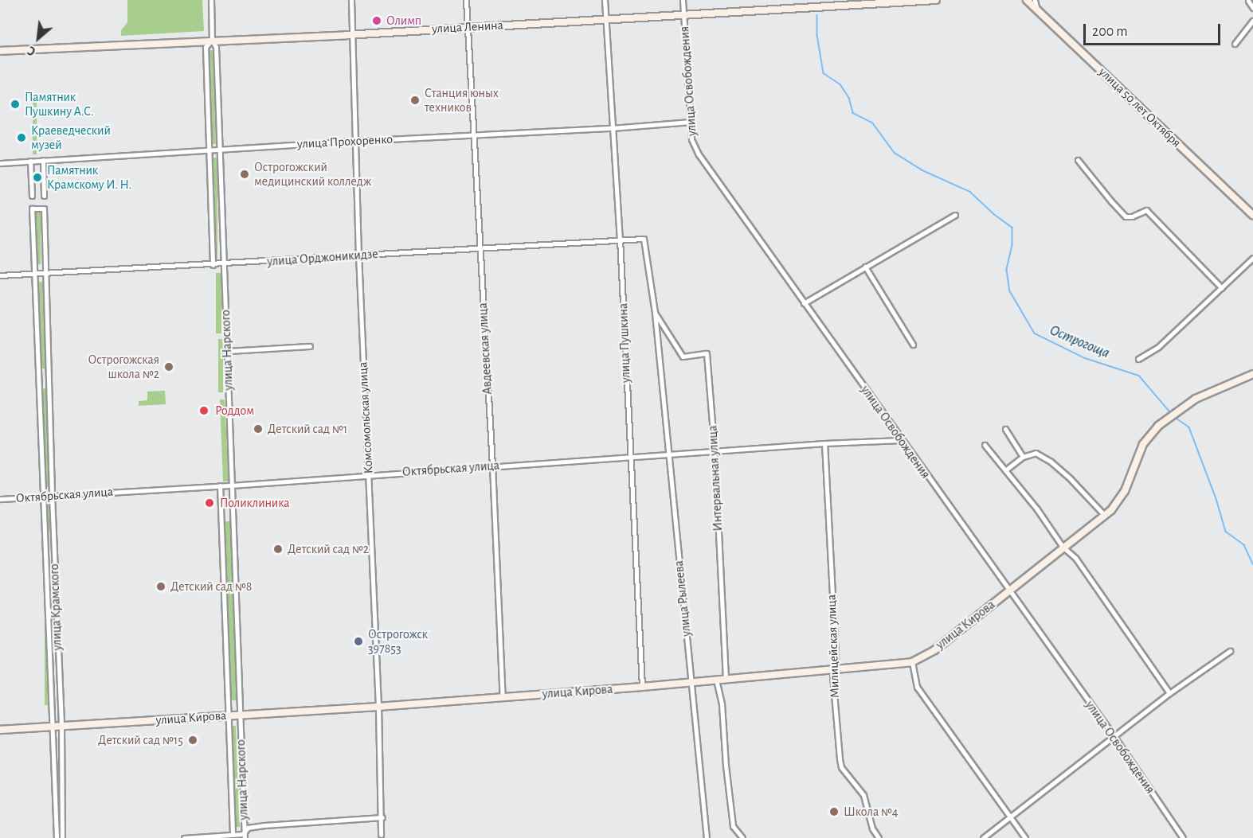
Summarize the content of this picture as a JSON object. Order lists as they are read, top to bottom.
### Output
{
  "streets": {
    "main road": ["улица Ленина", "улица 50 лет Октября", "улица Кирова"],
    "street": [
      "улица Освобождения",
      "улица Прохоренко",
      "улица Орджоникидзе",
      "улица Пушкина",
      "Авдеевская улица",
      "улица Нарского",
      "Комсомольская улица",
      "Октябрьская улица",
      "Интервальная улица",
      "улица Рылеева",
      "улица Крамского",
      "Милицейская улица"
    ]
  },
  "crossings": [
    ["улица Ленина", "улица Освобождения"],
    ["улица Ленина", "улица Пушкина"],
    ["улица Ленина", "Авдеевская улица"],
    ["улица Ленина", "улица Нарского"],
    ["улица Ленина", "Комсомольская улица"],
    ["улица Освобождения", "улица Прохоренко"],
    ["улица Освобождения", "Октябрьская улица"],
    ["улица Освобождения", "улица Кирова"],
    ["улица Прохоренко", "улица Пушкина"],
    ["улица Прохоренко", "Авдеевская улица"],
    ["улица Прохоренко", "улица Нарского"],
    ["улица Прохоренко", "Комсомольская улица"],
    ["улица Орджоникидзе", "улица Пушкина"],
    ["улица Орджоникидзе", "Авдеевская улица"],
    ["улица Орджоникидзе", "улица Нарского"],
    ["улица Орджоникидзе", "Комсомольская улица"],
    ["улица Орджоникидзе", "Интервальная улица"],
    ["улица Орджоникидзе", "улица Крамского"],
    ["улица Пушкина", "Октябрьская улица"],
    ["улица Пушкина", "улица Кирова"],
    ["Авдеевская улица", "Октябрьская улица"],
    ["Авдеевская улица", "улица Кирова"],
    ["улица Нарского", "Октябрьская улица"],
    ["улица Нарского", "улица Кирова"],
    ["Комсомольская улица", "Октябрьская улица"],
    ["Комсомольская улица", "улица Кирова"],
    ["Октябрьская улица", "Интервальная улица"],
    ["Октябрьская улица", "улица Рылеева"],
    ["Октябрьская улица", "улица Крамского"],
    ["Октябрьская улица", "Милицейская улица"],
    ["Интервальная улица", "улица Рылеева"],
    ["Интервальная улица", "улица Кирова"],
    ["улица Рылеева", "улица Кирова"],
    ["улица Крамского", "улица Кирова"],
    ["улица Кирова", "Милицейская улица"]
  ],
  "water": ["Острогоща"],
  "places": [
    "Олимп",
    "Станция юных техников",
    "Памятник Пушкину А.С.",
    "Краеведческий музей",
    "Острогожский медицинский колледж",
    "Памятник Крамскому И. Н.",
    "Острогожская школа №2",
    "Роддом",
    "Детский сад №1",
    "Поликлиника",
    "Детский сад №2",
    "Детский сад №8",
    "Острогожск 397853",
    "Детский сад №15",
    "Школа №4"
  ],
  "scale_bar": "200 m",
  "north": "bottom left"
}
